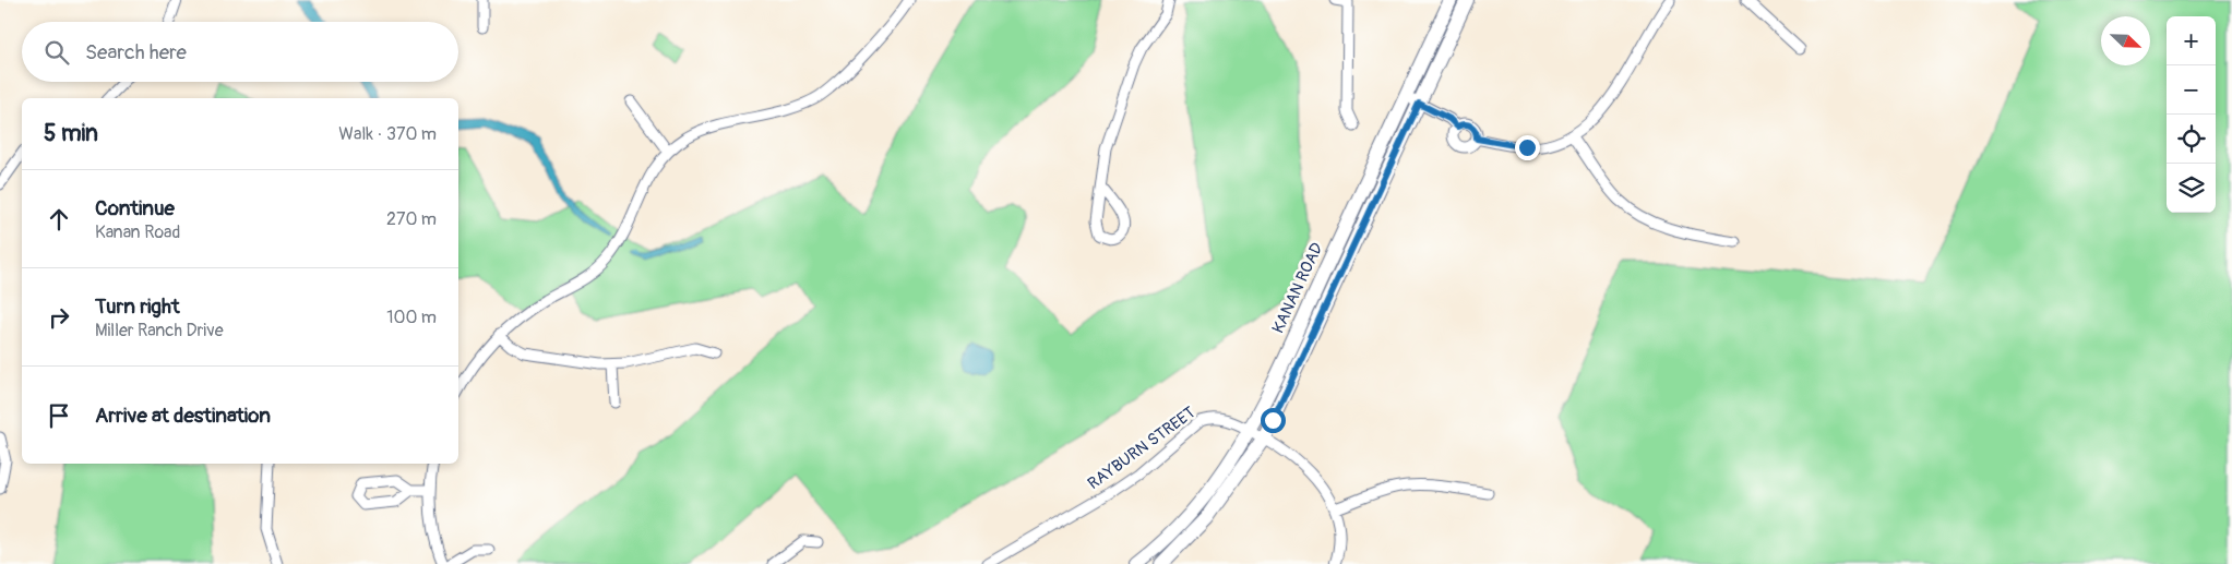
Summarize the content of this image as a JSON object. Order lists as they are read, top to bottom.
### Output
{
  "streets": {
    "main road": ["KANAN ROAD"],
    "street": ["RAYBURN STREET"]
  },
  "crossings": [
    ["KANAN ROAD", "RAYBURN STREET"]
  ],
  "north": "bottom right",
  "page": {
    "map_buttons": ["+", "−"],
    "search": "Search here",
    "heading": ["5 min", "Walk · 370 m"],
    "list": [
      ["Continue", "Kanan Road", "270 m"],
      ["Turn right", "Miller Ranch Drive", "100 m"],
      "Arrive at destination"
    ]
  }
}
